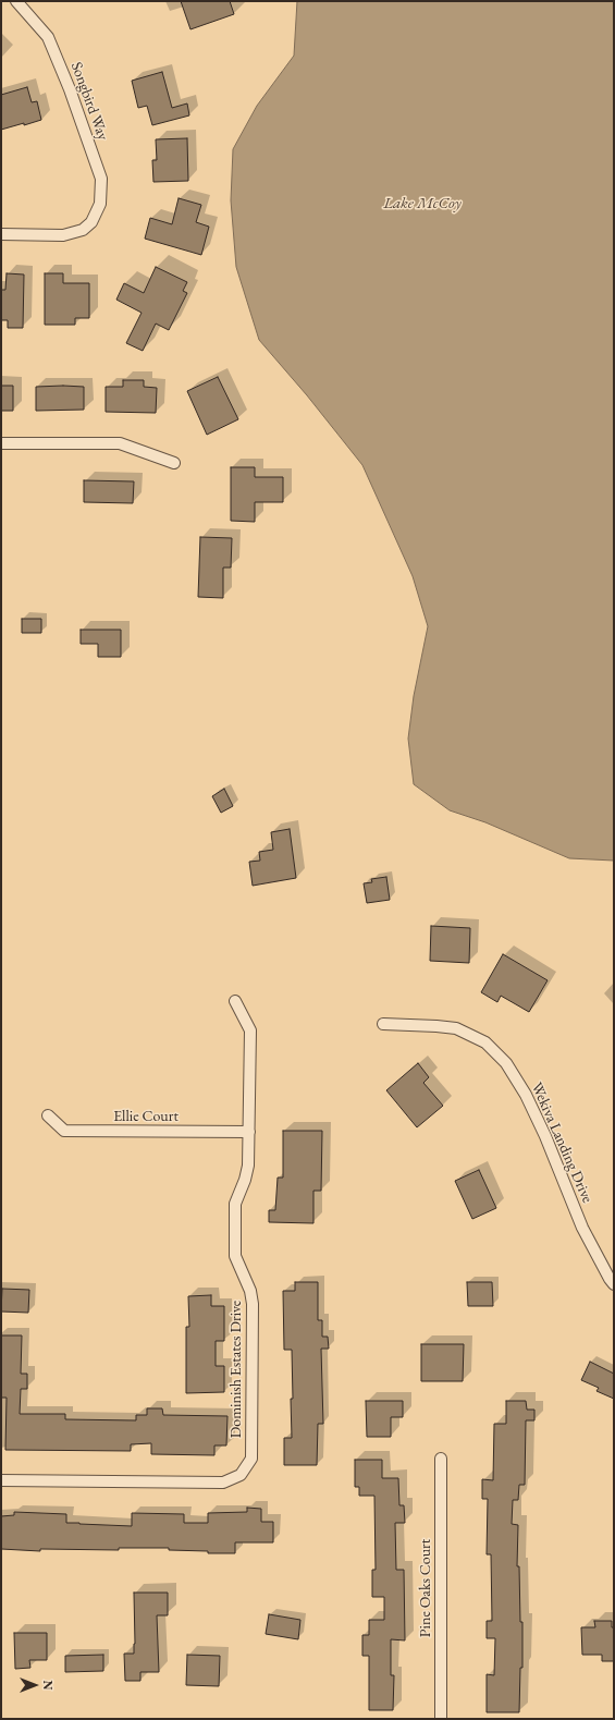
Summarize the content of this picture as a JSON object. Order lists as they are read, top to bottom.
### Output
{
  "streets": {
    "street": [
      "Songbird Way",
      "Ellie Court",
      "Wekiva Landing Drive",
      "Dominish Estates Drive",
      "Pine Oaks Court"
    ]
  },
  "crossings": [
    ["Ellie Court", "Dominish Estates Drive"]
  ],
  "water": ["Lake McCoy"],
  "north": "right"
}
